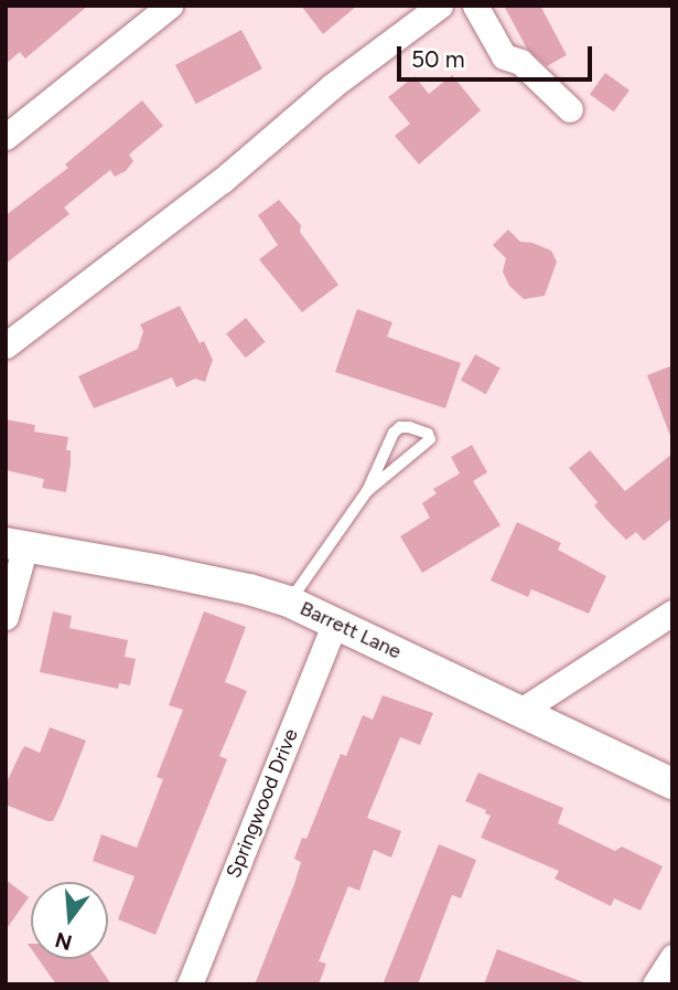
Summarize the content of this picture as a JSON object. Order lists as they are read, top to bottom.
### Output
{
  "streets": {
    "street": ["Barrett Lane", "Springwood Drive"]
  },
  "crossings": [
    ["Barrett Lane", "Springwood Drive"]
  ],
  "scale_bar": "50 m",
  "north": "bottom"
}
